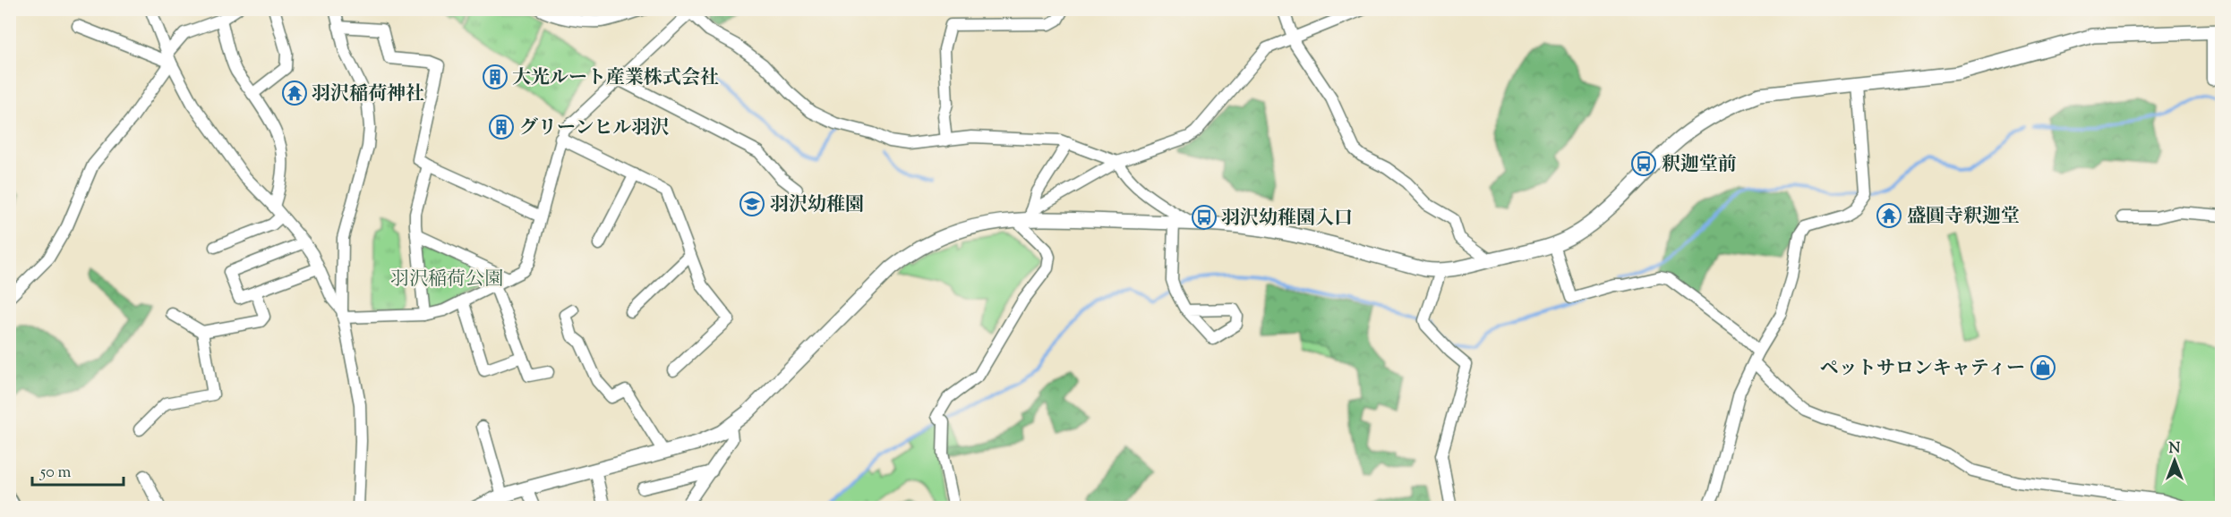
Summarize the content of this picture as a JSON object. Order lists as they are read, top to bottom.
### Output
{
  "parks": ["羽沢稲荷公園"],
  "places": {
    "building": ["大光ルート産業株式会社", "グリーンヒル羽沢"],
    "temple": ["羽沢稲荷神社", "盛圓寺釈迦堂"],
    "bus stop": ["釈迦堂前", "羽沢幼稚園入口"],
    "school or university": ["羽沢幼稚園"],
    "shop": ["ペットサロンキャティー"]
  },
  "scale_bar": "50 m",
  "north": "top"
}
